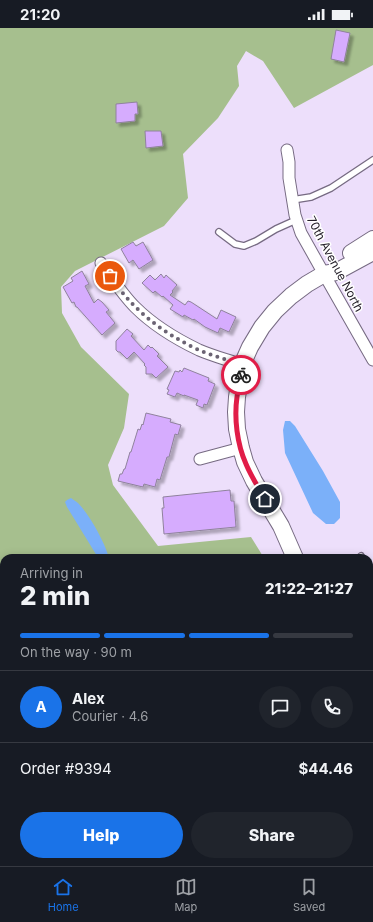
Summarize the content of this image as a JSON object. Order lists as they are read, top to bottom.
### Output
{
  "streets": {
    "street": ["70th Avenue North"]
  },
  "page": {
    "status": "21:20",
    "heading": ["2 min", "Arriving in", "21:22–21:27"],
    "panel": [
      "Alex",
      "Courier · 4.6",
      "Order #9394",
      "$44.46"
    ],
    "bar": "On the way · 90 m",
    "round": "A",
    "buttons": ["Help", "Share"],
    "tabs": ["Home", "Map", "Saved"]
  }
}
